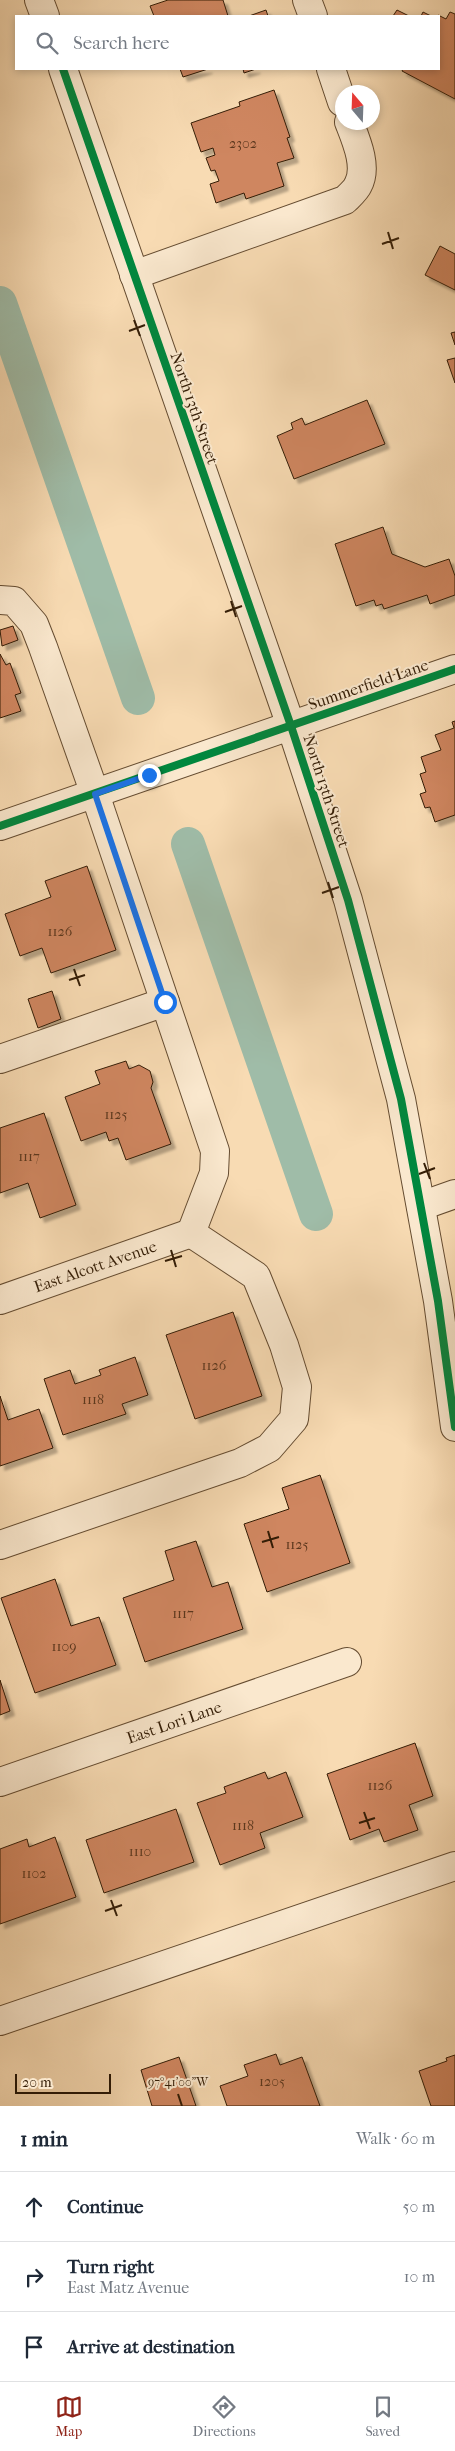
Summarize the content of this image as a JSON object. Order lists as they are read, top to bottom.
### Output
{
  "streets": {
    "street": [
      "North 13th Street",
      "Summerfield Lane",
      "East Alcott Avenue",
      "East Lori Lane"
    ]
  },
  "crossings": [
    ["North 13th Street", "Summerfield Lane"]
  ],
  "house_numbers": [
    "2302",
    "1126",
    "1125",
    "1117",
    "1126",
    "1118",
    "1125",
    "1117",
    "1109",
    "1126",
    "1118",
    "1110",
    "1102",
    "1205"
  ],
  "scale_bar": "20 m",
  "north": "top",
  "page": {
    "search": "Search here",
    "scale": "20 m",
    "heading": ["1 min", "Walk · 60 m"],
    "list": [
      ["Continue", "50 m"],
      ["Turn right", "East Matz Avenue", "10 m"],
      "Arrive at destination"
    ],
    "nav": ["Map", "Directions", "Saved"]
  },
  "coordinates": ["97°41'00\"W"]
}
